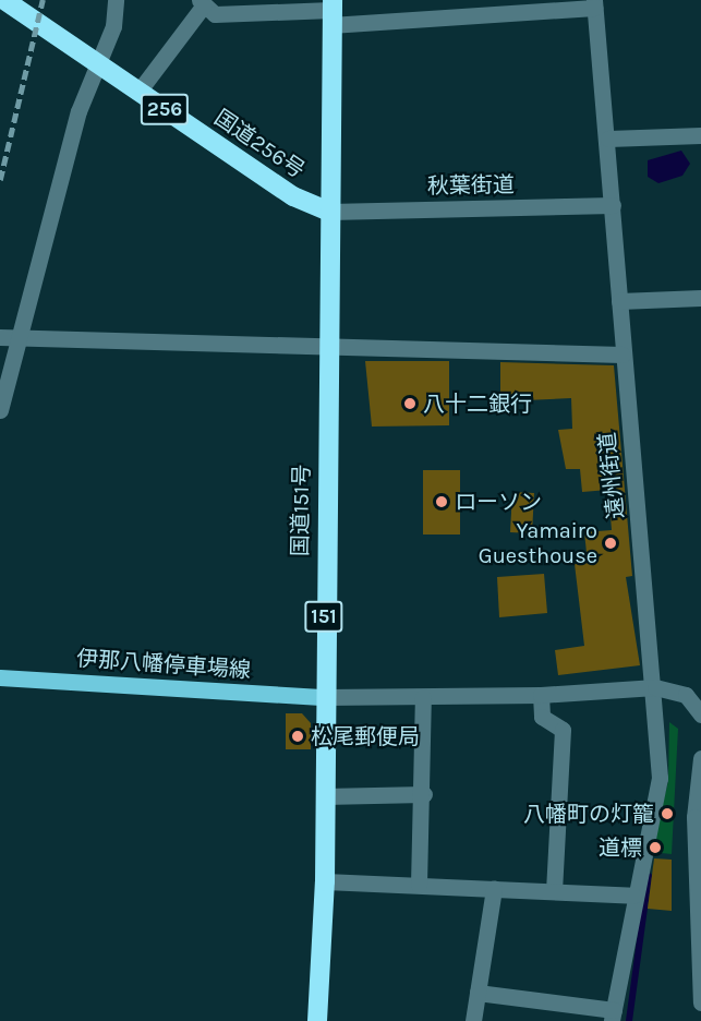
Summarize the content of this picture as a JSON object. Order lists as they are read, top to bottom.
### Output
{
  "streets": {
    "highway": [
      "256",
      "国道256号",
      "国道151号",
      "151"
    ],
    "main road": ["伊那八幡停車場線"],
    "street": ["秋葉街道", "遠州街道"]
  },
  "crossings": [
    ["国道256号", "秋葉街道"],
    ["国道256号", "国道151号"],
    ["秋葉街道", "遠州街道"],
    ["秋葉街道", "国道151号"],
    ["国道151号", "伊那八幡停車場線"]
  ],
  "places": [
    "八十二銀行",
    "ローソン",
    "Yamairo Guesthouse",
    "松尾郵便局",
    "八幡町の灯籠",
    "道標"
  ]
}
